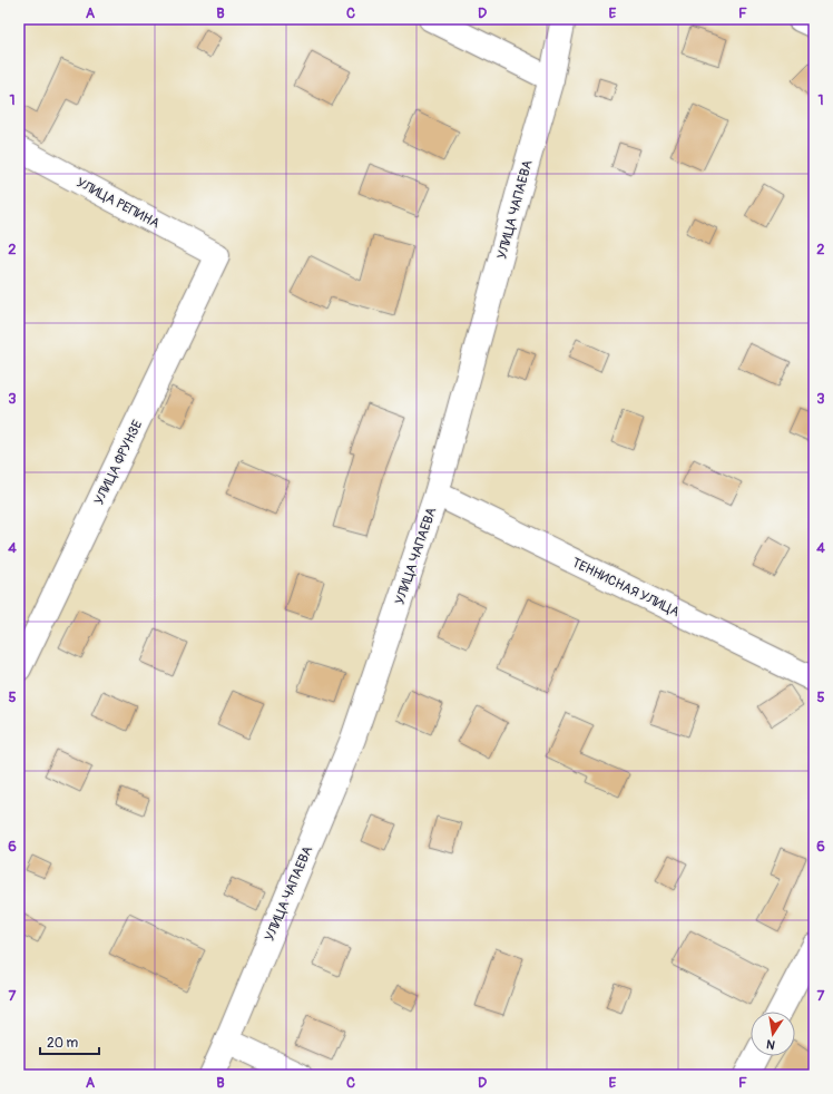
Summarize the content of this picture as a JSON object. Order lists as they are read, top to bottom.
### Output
{
  "streets": {
    "street": [
      "УЛИЦА РЕПИНА",
      "УЛИЦА ЧАПАЕВА",
      "УЛИЦА ФРУНЗЕ",
      "ТЕННИСНАЯ УЛИЦА"
    ]
  },
  "crossings": [
    ["УЛИЦА РЕПИНА", "УЛИЦА ФРУНЗЕ"],
    ["УЛИЦА ЧАПАЕВА", "ТЕННИСНАЯ УЛИЦА"]
  ],
  "scale_bar": "20 m",
  "north": "bottom",
  "grid": {
    "columns": [
      "A",
      "B",
      "C",
      "D",
      "E",
      "F"
    ],
    "rows": [
      "1",
      "2",
      "3",
      "4",
      "5",
      "6",
      "7"
    ]
  }
}
